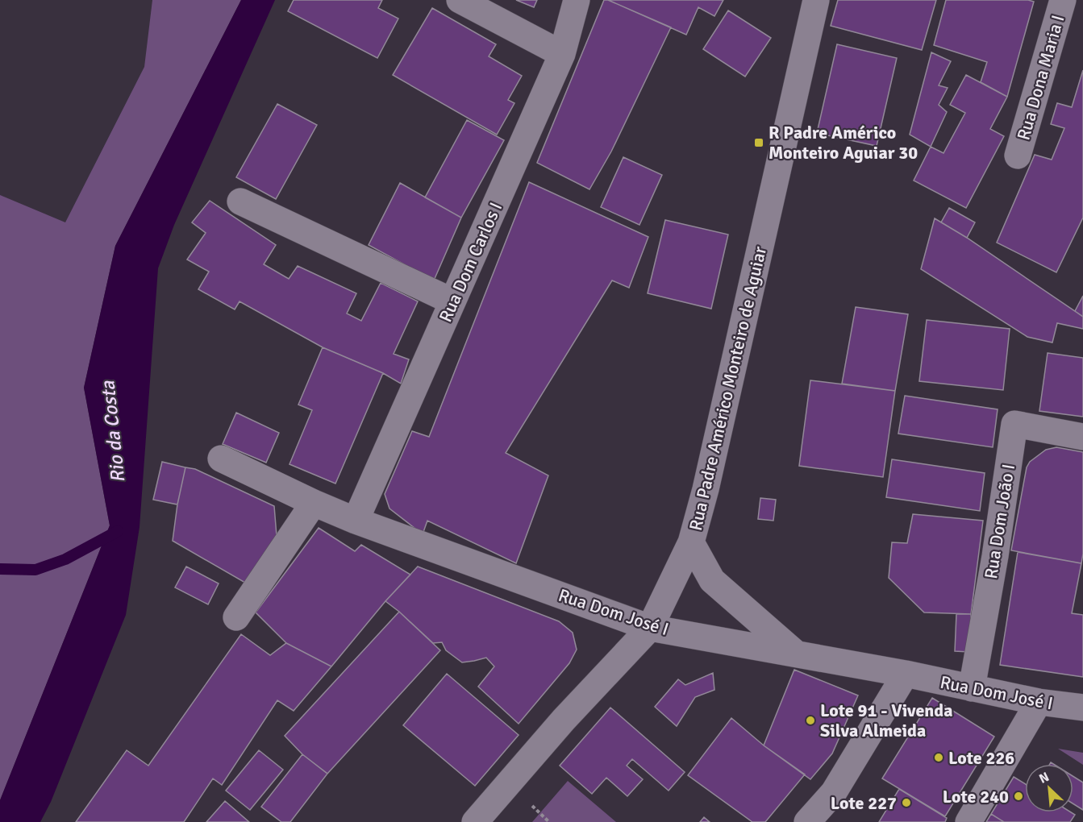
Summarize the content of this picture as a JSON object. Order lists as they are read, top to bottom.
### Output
{
  "streets": {
    "street": [
      "Rua Dona Maria I",
      "Rua Dom Carlos I",
      "Rua Padre Américo Monteiro de Aguiar",
      "Rua Dom João I",
      "Rua Dom José I"
    ]
  },
  "crossings": [
    ["Rua Dom Carlos I", "Rua Dom José I"],
    ["Rua Padre Américo Monteiro de Aguiar", "Rua Dom José I"],
    ["Rua Dom João I", "Rua Dom José I"]
  ],
  "water": ["Rio da Costa"],
  "places": {
    "transit": ["R Padre Américo Monteiro Aguiar 30"],
    "other": [
      "Lote 91 - Vivenda Silva Almeida",
      "Lote 226",
      "Lote 240",
      "Lote 227"
    ]
  },
  "north": "top left"
}
